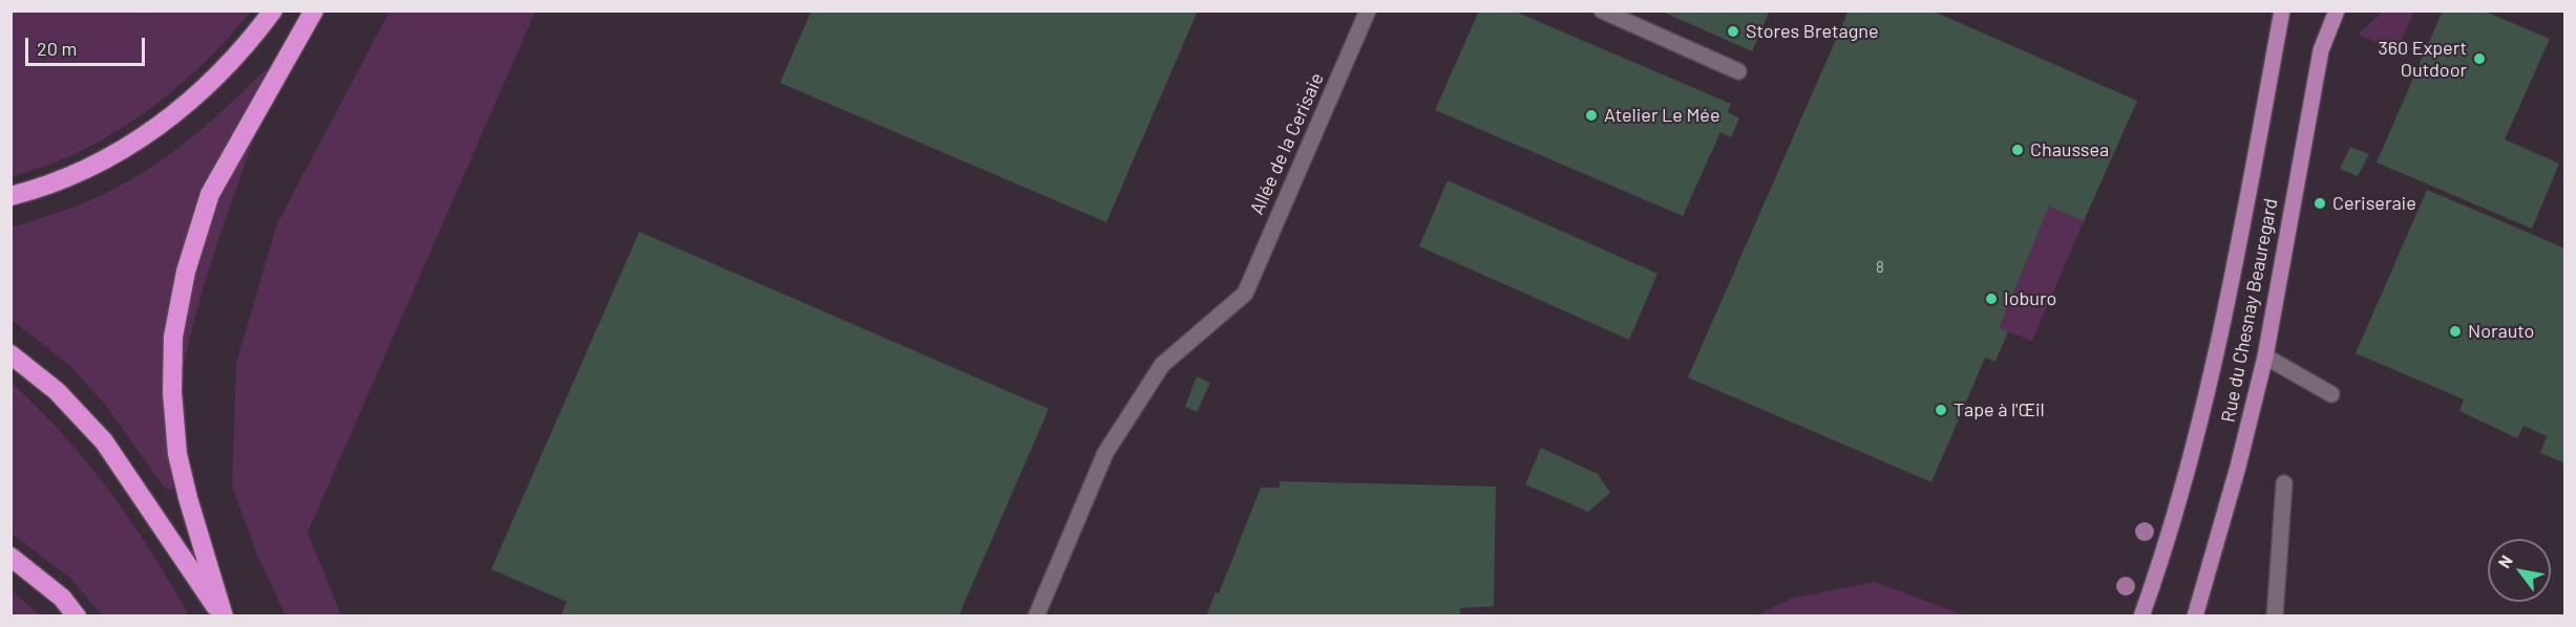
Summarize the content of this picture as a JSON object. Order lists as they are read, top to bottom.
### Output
{
  "streets": {
    "main road": ["Rue du Chesnay Beauregard"],
    "street": ["Allée de la Cerisaie"]
  },
  "places": [
    "Stores Bretagne",
    "360 Expert Outdoor",
    "Atelier Le Mée",
    "Chaussea",
    "Ceriseraie",
    "Ioburo",
    "Norauto",
    "Tape à l'Œil"
  ],
  "house_numbers": ["8"],
  "scale_bar": "20 m",
  "north": "top left"
}
